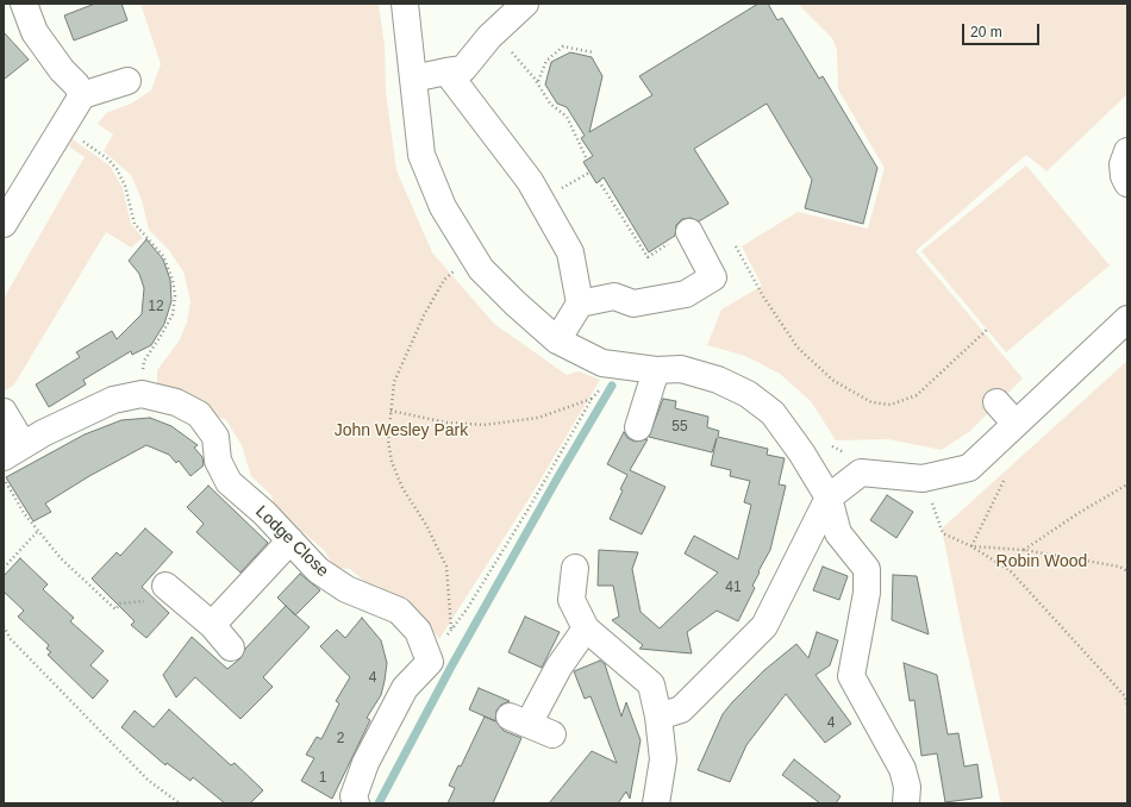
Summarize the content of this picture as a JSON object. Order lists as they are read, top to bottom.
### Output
{
  "streets": {
    "street": ["Lodge Close"]
  },
  "parks": ["John Wesley Park", "Robin Wood"],
  "house_numbers": [
    "12",
    "55",
    "41",
    "4",
    "4",
    "2",
    "1"
  ],
  "scale_bar": "20 m"
}
